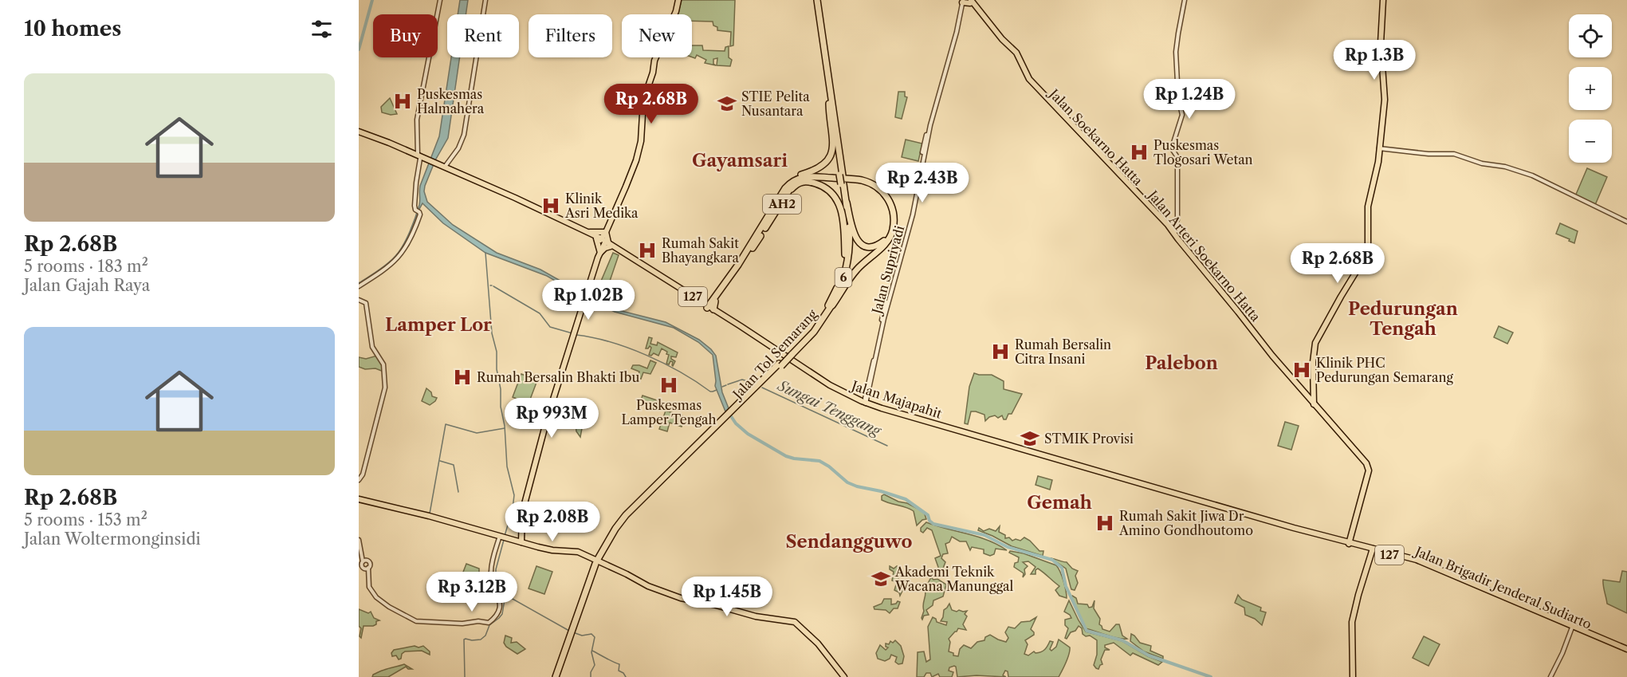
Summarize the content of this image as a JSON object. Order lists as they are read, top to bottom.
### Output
{
  "streets": {
    "highway": ["AH2", "6", "Jalan Tol Semarang"],
    "main road": [
      "Jalan Soekarno Hatta",
      "Jalan Arteri Soekarno Hatta",
      "127",
      "Jalan Majapahit",
      "Jalan Brigadir Jenderal Sudiarto"
    ],
    "street": ["Jalan Supriyadi"]
  },
  "crossings": [
    ["Jalan Soekarno Hatta", "Jalan Arteri Soekarno Hatta"],
    ["AH2", "Jalan Tol Semarang"],
    ["AH2", "Jalan Majapahit"],
    ["Jalan Arteri Soekarno Hatta", "Jalan Supriyadi"],
    ["Jalan Arteri Soekarno Hatta", "Jalan Brigadir Jenderal Sudiarto"],
    ["Jalan Supriyadi", "Jalan Majapahit"],
    ["Jalan Majapahit", "Jalan Brigadir Jenderal Sudiarto"]
  ],
  "districts": [
    "Gayamsari",
    "Pedurungan Tengah",
    "Lamper Lor",
    "Palebon",
    "Gemah",
    "Sendangguwo"
  ],
  "water": ["Sungai Tenggang"],
  "places": {
    "hospital": [
      "Puskesmas Halmahera",
      "Puskesmas Tlogosari Wetan",
      "Klinik Asri Medika",
      "Rumah Sakit Bhayangkara",
      "Rumah Bersalin Citra Insani",
      "Klinik PHC Pedurungan Semarang",
      "Rumah Bersalin Bhakti Ibu",
      "Puskesmas Lamper Tengah",
      "Rumah Sakit Jiwa Dr Amino Gondhoutomo"
    ],
    "school or university": ["STIE Pelita Nusantara", "STMIK Provisi", "Akademi Teknik Wacana Manunggal"]
  },
  "page": {
    "heading": "10 homes",
    "map_buttons": ["+", "−"],
    "chip": [
      "Buy",
      "Rent",
      "Filters",
      "New"
    ],
    "price": [
      "Rp 1.3B",
      "Rp 1.24B",
      "Rp 2.68B",
      "Rp 2.43B",
      "Rp 2.68B",
      "Rp 1.02B",
      "Rp 993M",
      "Rp 2.08B",
      "Rp 3.12B",
      "Rp 1.45B"
    ],
    "list": [
      {
        "name": "Rp 2.68B",
        "note": "5 rooms · 183 m² · Jalan Gajah Raya"
      },
      {
        "name": "Rp 2.68B",
        "note": "5 rooms · 153 m² · Jalan Woltermonginsidi"
      }
    ]
  }
}
